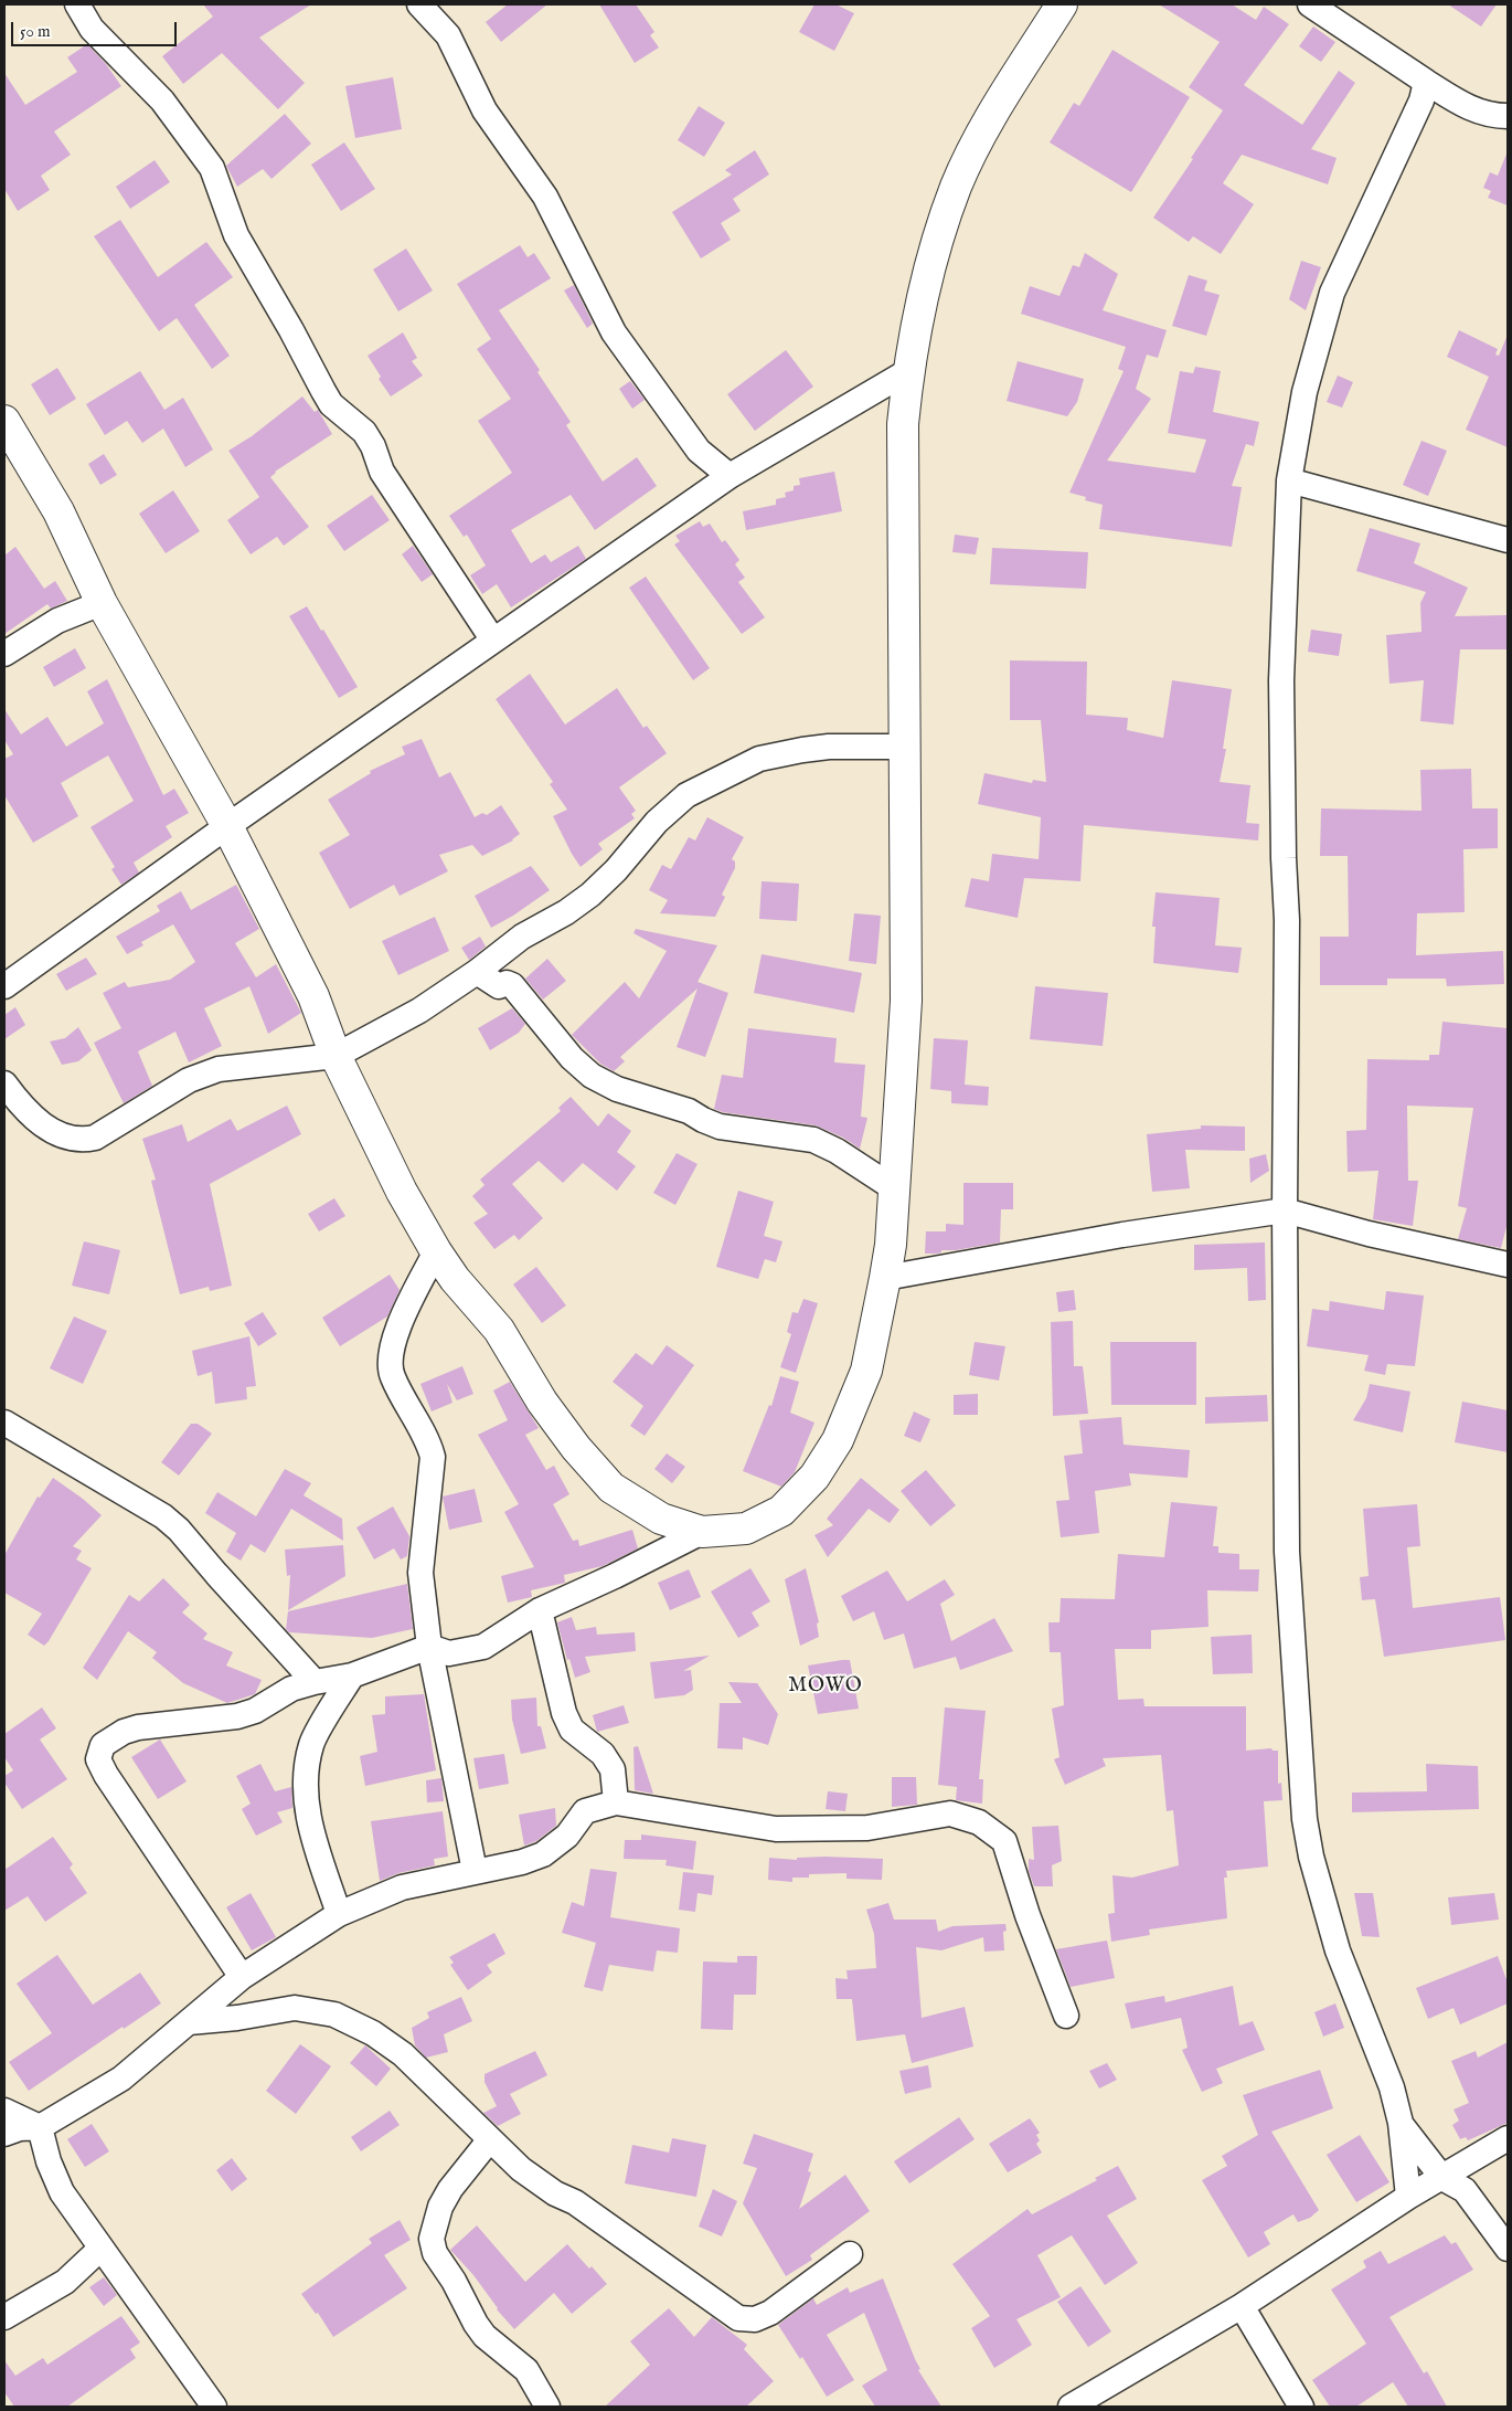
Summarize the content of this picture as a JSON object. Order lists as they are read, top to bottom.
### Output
{
  "districts": ["MOWO"],
  "scale_bar": "50 m"
}
